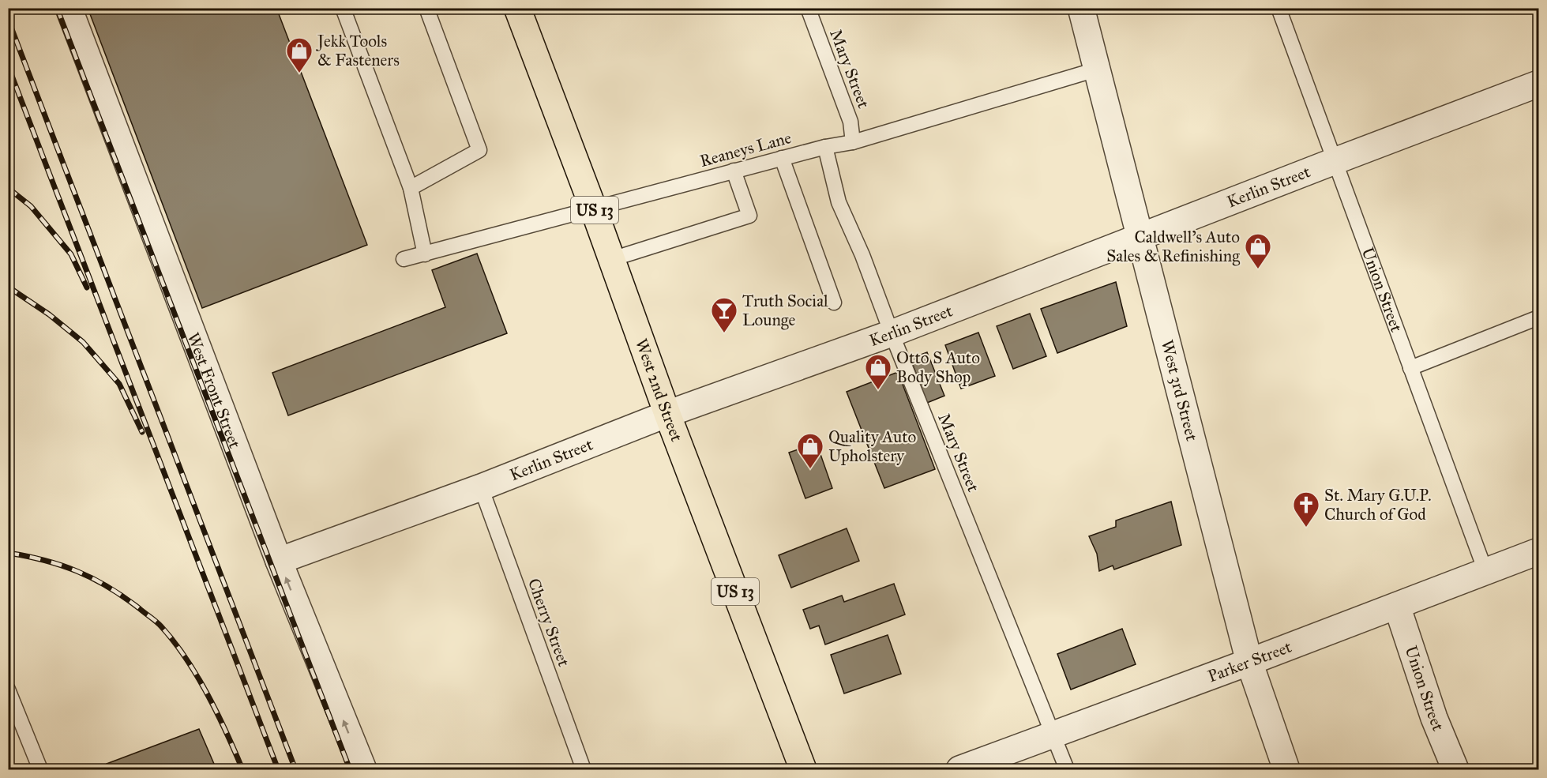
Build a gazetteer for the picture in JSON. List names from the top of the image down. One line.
{"streets":{"main road":["US 13","West 2nd Street"],"street":["Kerlin Street","Union Street","West Front Street","West 3rd Street","Parker Street"],"lane":["Mary Street","Reaneys Lane","Cherry Street"]},"crossings":[["Mary Street","Reaneys Lane"],["Mary Street","Kerlin Street"],["Mary Street","Parker Street"],["Reaneys Lane","West 2nd Street"],["Reaneys Lane","West 3rd Street"],["Kerlin Street","Union Street"],["Kerlin Street","West Front Street"],["Kerlin Street","West 2nd Street"],["Kerlin Street","West 3rd Street"],["Kerlin Street","Cherry Street"],["Union Street","Parker Street"],["West 3rd Street","Parker Street"]],"places":{"shop":["Jekk Tools & Fasteners","Caldwell's Auto Sales & Refinishing","Otto S Auto Body Shop","Quality Auto Upholstery"],"bar":["Truth Social Lounge"],"church":["St. Mary G.U.P. Church of God"]}}
